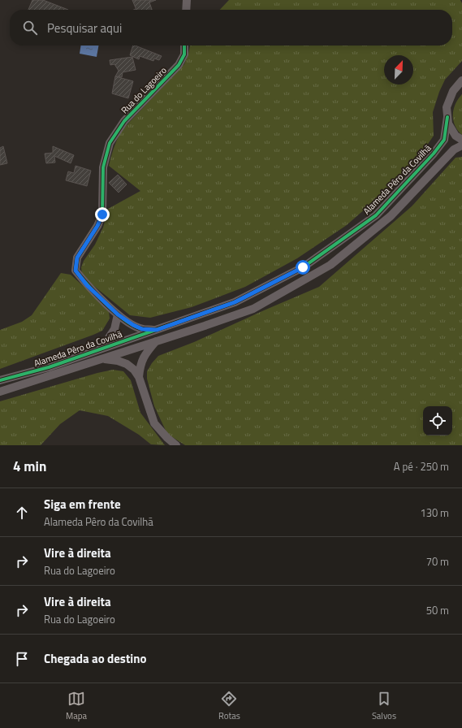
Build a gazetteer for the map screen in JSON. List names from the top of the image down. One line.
{"streets":{"street":["Rua do Lagoeiro","Alameda Pêro da Covilhã"]},"crossings":[["Rua do Lagoeiro","Alameda Pêro da Covilhã"]],"north":"top right","page":{"search":"Pesquisar aqui","heading":["4 min","A pé · 250 m"],"list":[["Siga em frente","Alameda Pêro da Covilhã","130 m"],["Vire à direita","Rua do Lagoeiro","70 m"],["Vire à direita","Rua do Lagoeiro","50 m"],"Chegada ao destino"],"nav":["Mapa","Rotas","Salvos"]}}
